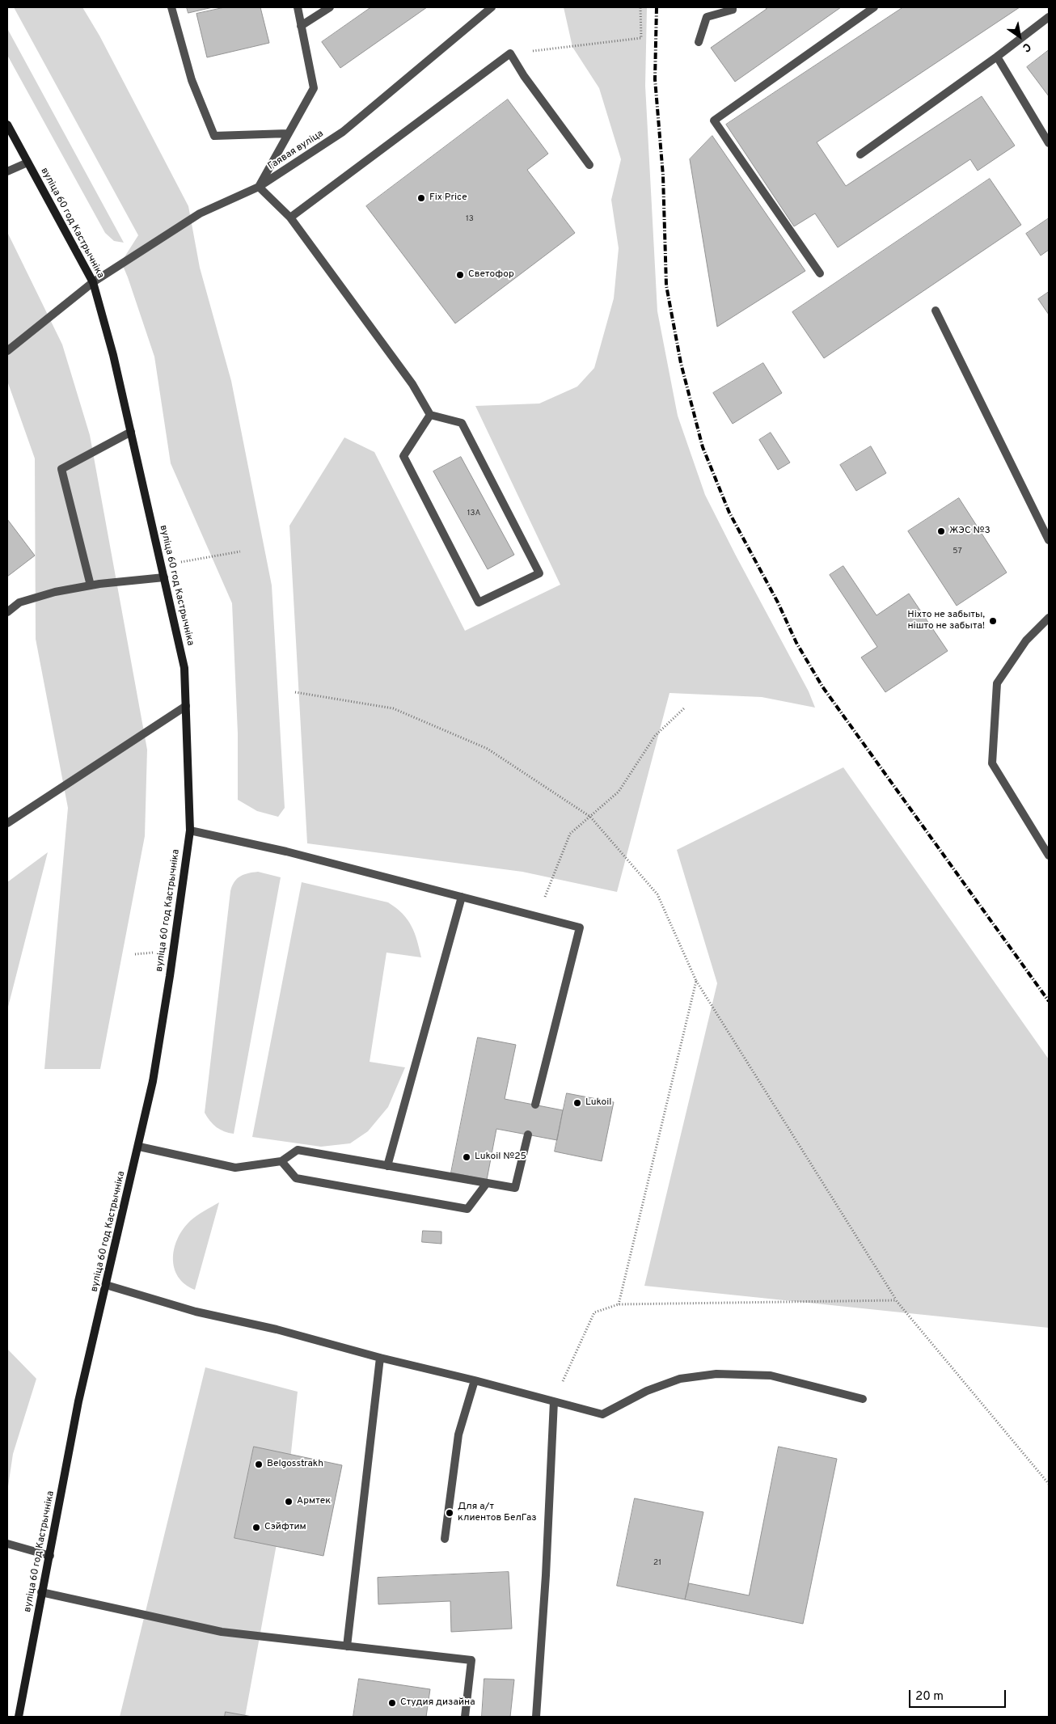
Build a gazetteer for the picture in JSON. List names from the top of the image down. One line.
{"streets":{"street":["вуліца 60 год Кастрычніка"],"lane":["Гаявая вуліца"]},"crossings":[["Гаявая вуліца","вуліца 60 год Кастрычніка"]],"places":["Fix Price","Светофор","ЖЭС №3","Ніхто не забыты, нішто не забыта!","Lukoil","Lukoil №25","Belgosstrakh","Армтек","Для а/т клиентов БелГаз","Сэйфтим","Студия дизайна"],"house_numbers":["13","13А","57","21"],"scale_bar":"20 m","north":"bottom right"}
